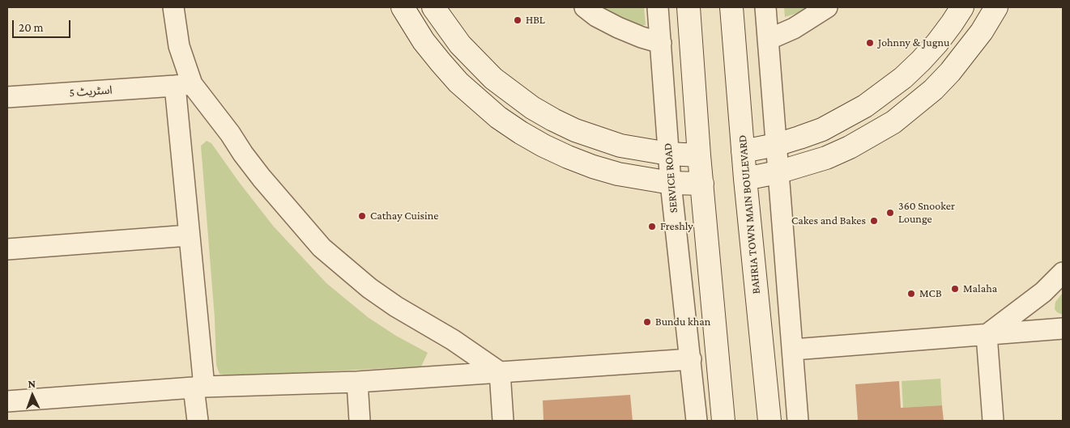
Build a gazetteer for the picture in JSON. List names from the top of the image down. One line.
{"streets":{"street":["اسٹریٹ 5","SERVICE ROAD","BAHRIA TOWN MAIN BOULEVARD"]},"places":["HBL","Johnny & Jugnu","360 Snooker Lounge","Cathay Cuisine","Cakes and Bakes","Freshly","Malaha","MCB","Bundu khan"],"scale_bar":"20 m","north":"top"}
